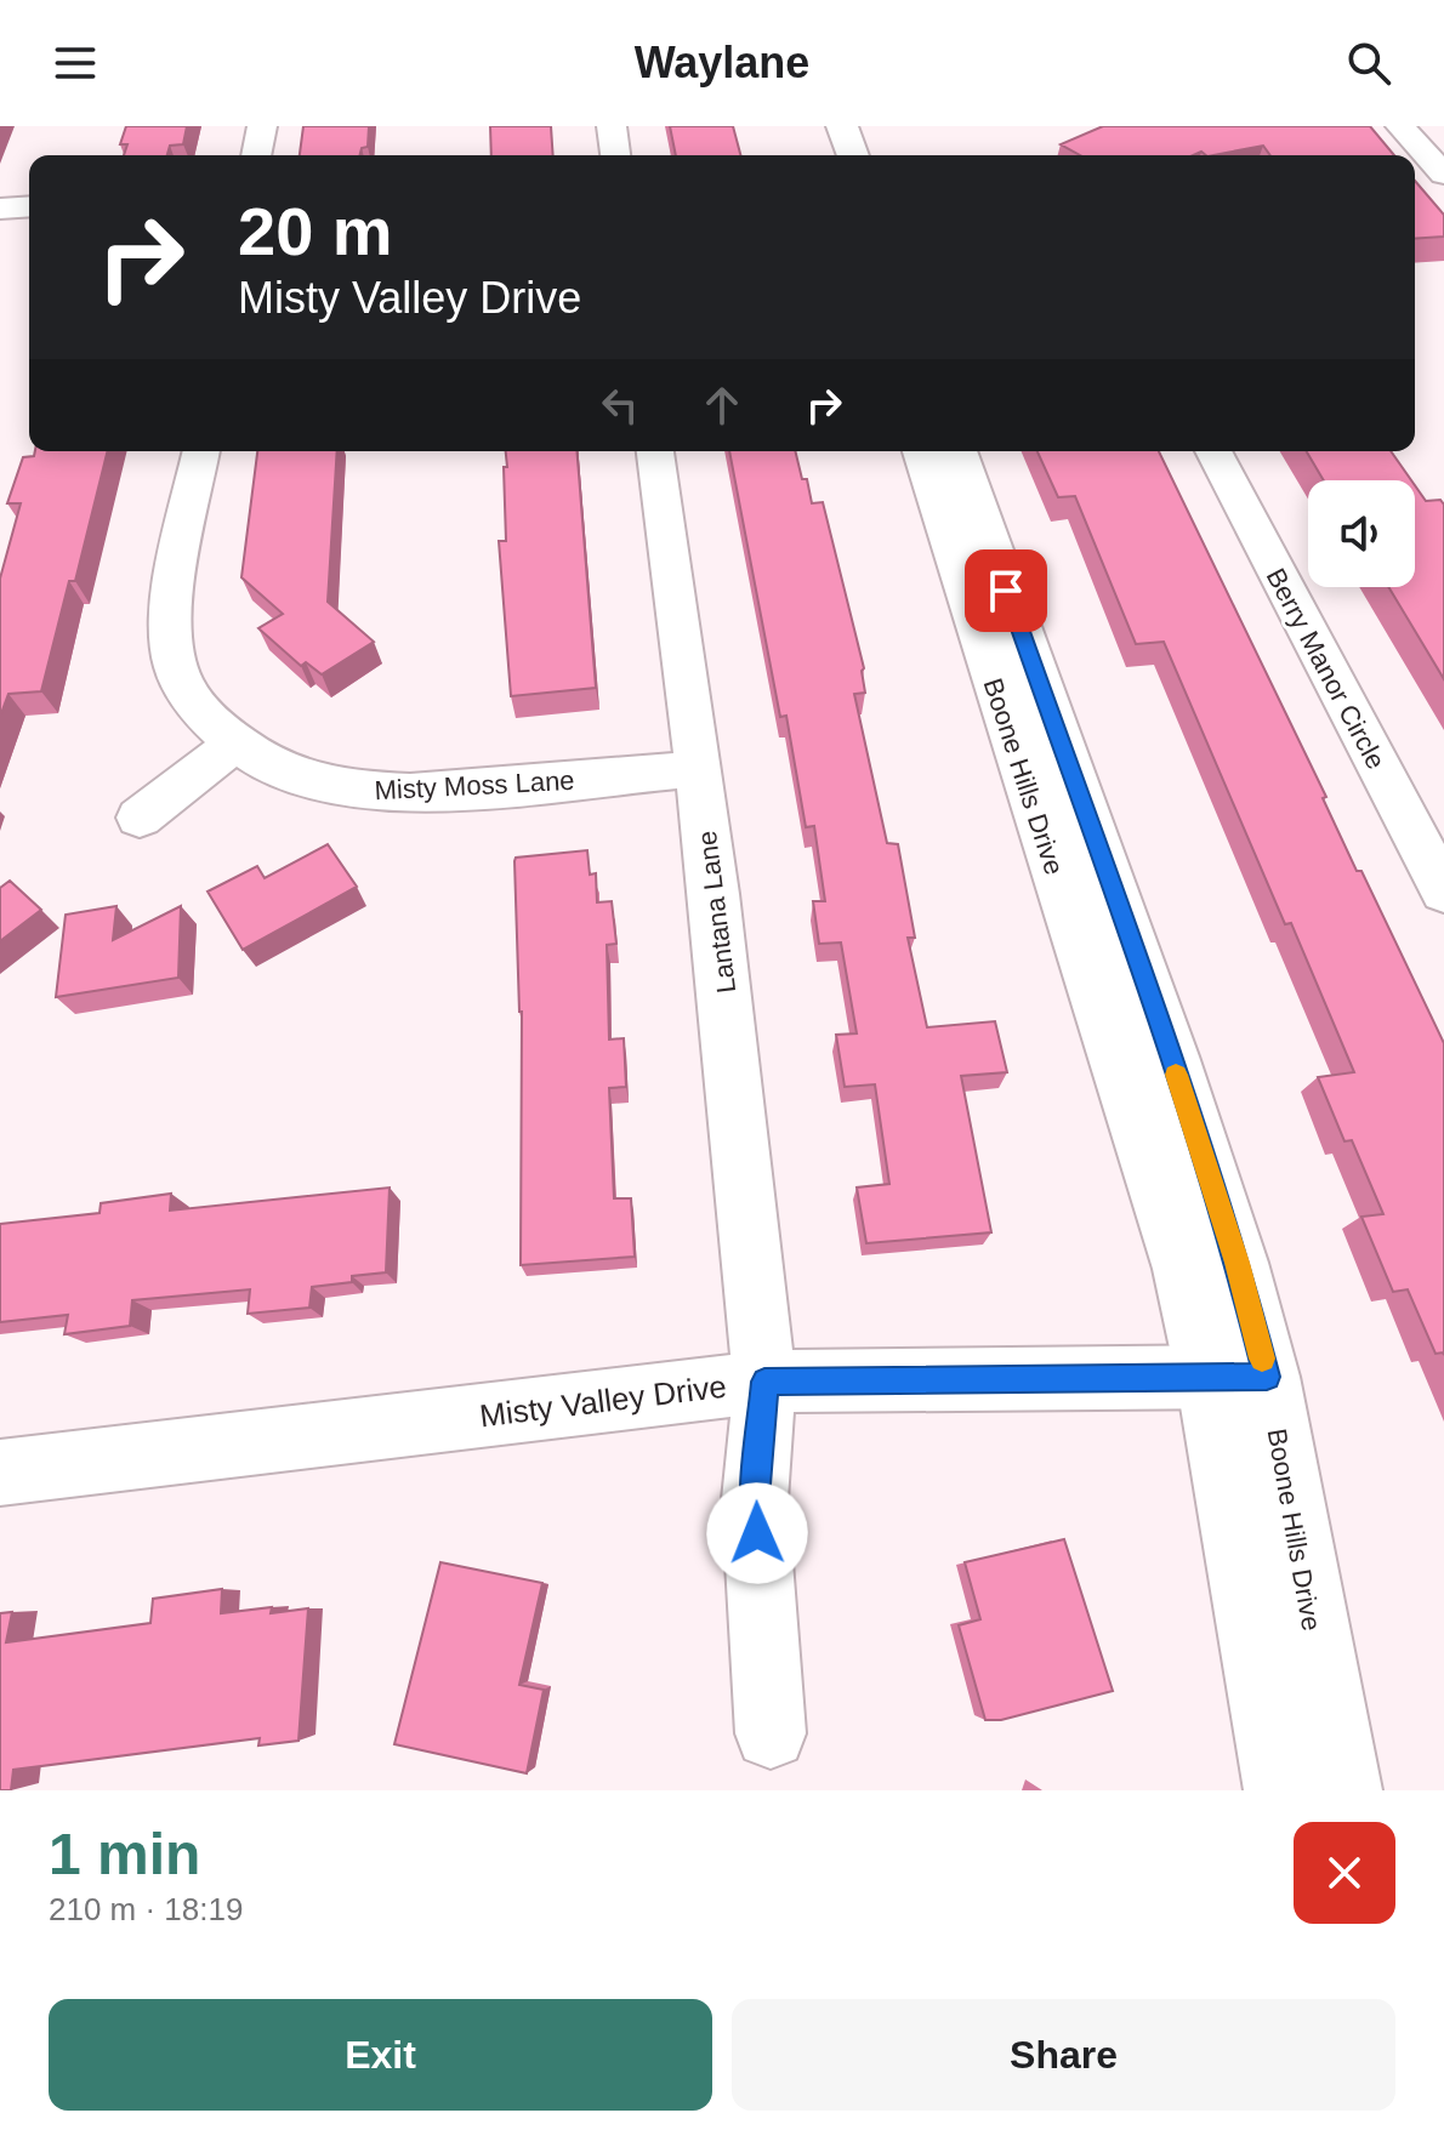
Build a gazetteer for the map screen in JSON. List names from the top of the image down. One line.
{"streets":{"street":["Berry Manor Circle","Boone Hills Drive","Misty Moss Lane","Lantana Lane","Misty Valley Drive"]},"crossings":[["Boone Hills Drive","Misty Valley Drive"],["Misty Moss Lane","Lantana Lane"],["Lantana Lane","Misty Valley Drive"]],"page":{"header":"Waylane","turn":["20 m","Misty Valley Drive"],"heading":["1 min","210 m · 18:19"],"buttons":["Exit","Share"]}}
